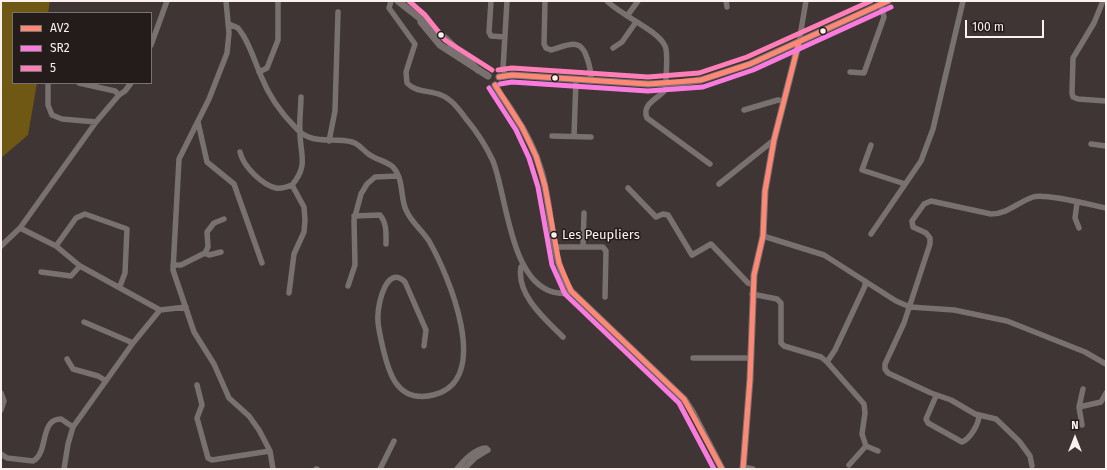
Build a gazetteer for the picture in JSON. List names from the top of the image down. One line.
{"places":["Les Peupliers"],"lines":["transit line AV2","transit line 5","transit line SR2"],"legend":["AV2","SR2","5"],"scale_bar":"100 m","north":"top"}
